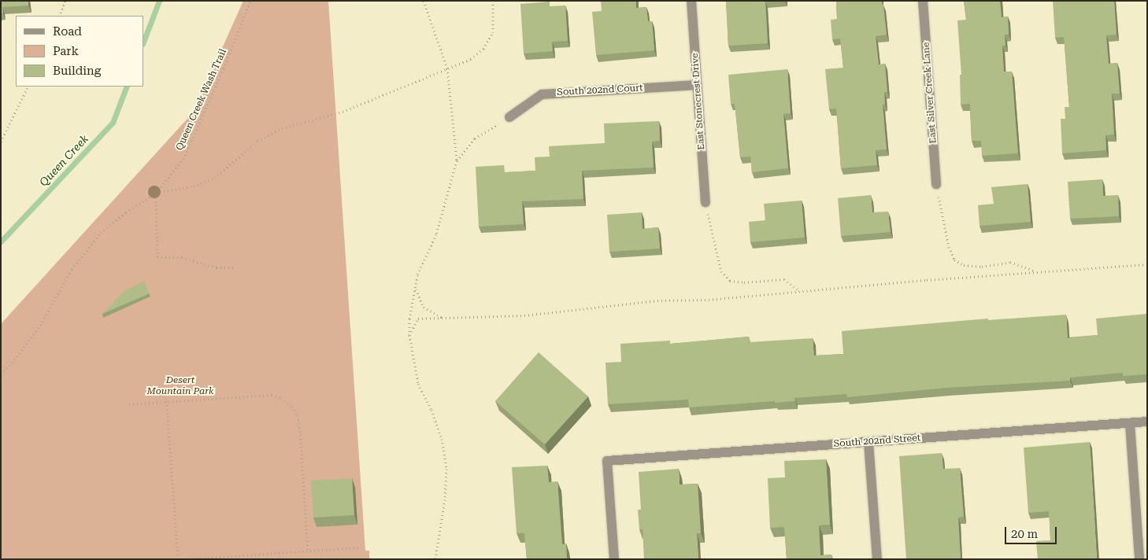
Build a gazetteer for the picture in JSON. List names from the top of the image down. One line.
{"streets":{"street":["South 202nd Court","East Silver Creek Lane","East Stonecrest Drive","South 202nd Street"],"path":["Queen Creek Wash Trail"]},"crossings":[["South 202nd Court","East Stonecrest Drive"]],"water":["Queen Creek"],"parks":["Desert Mountain Park"],"legend":["Road","Park","Building"],"scale_bar":"20 m"}
